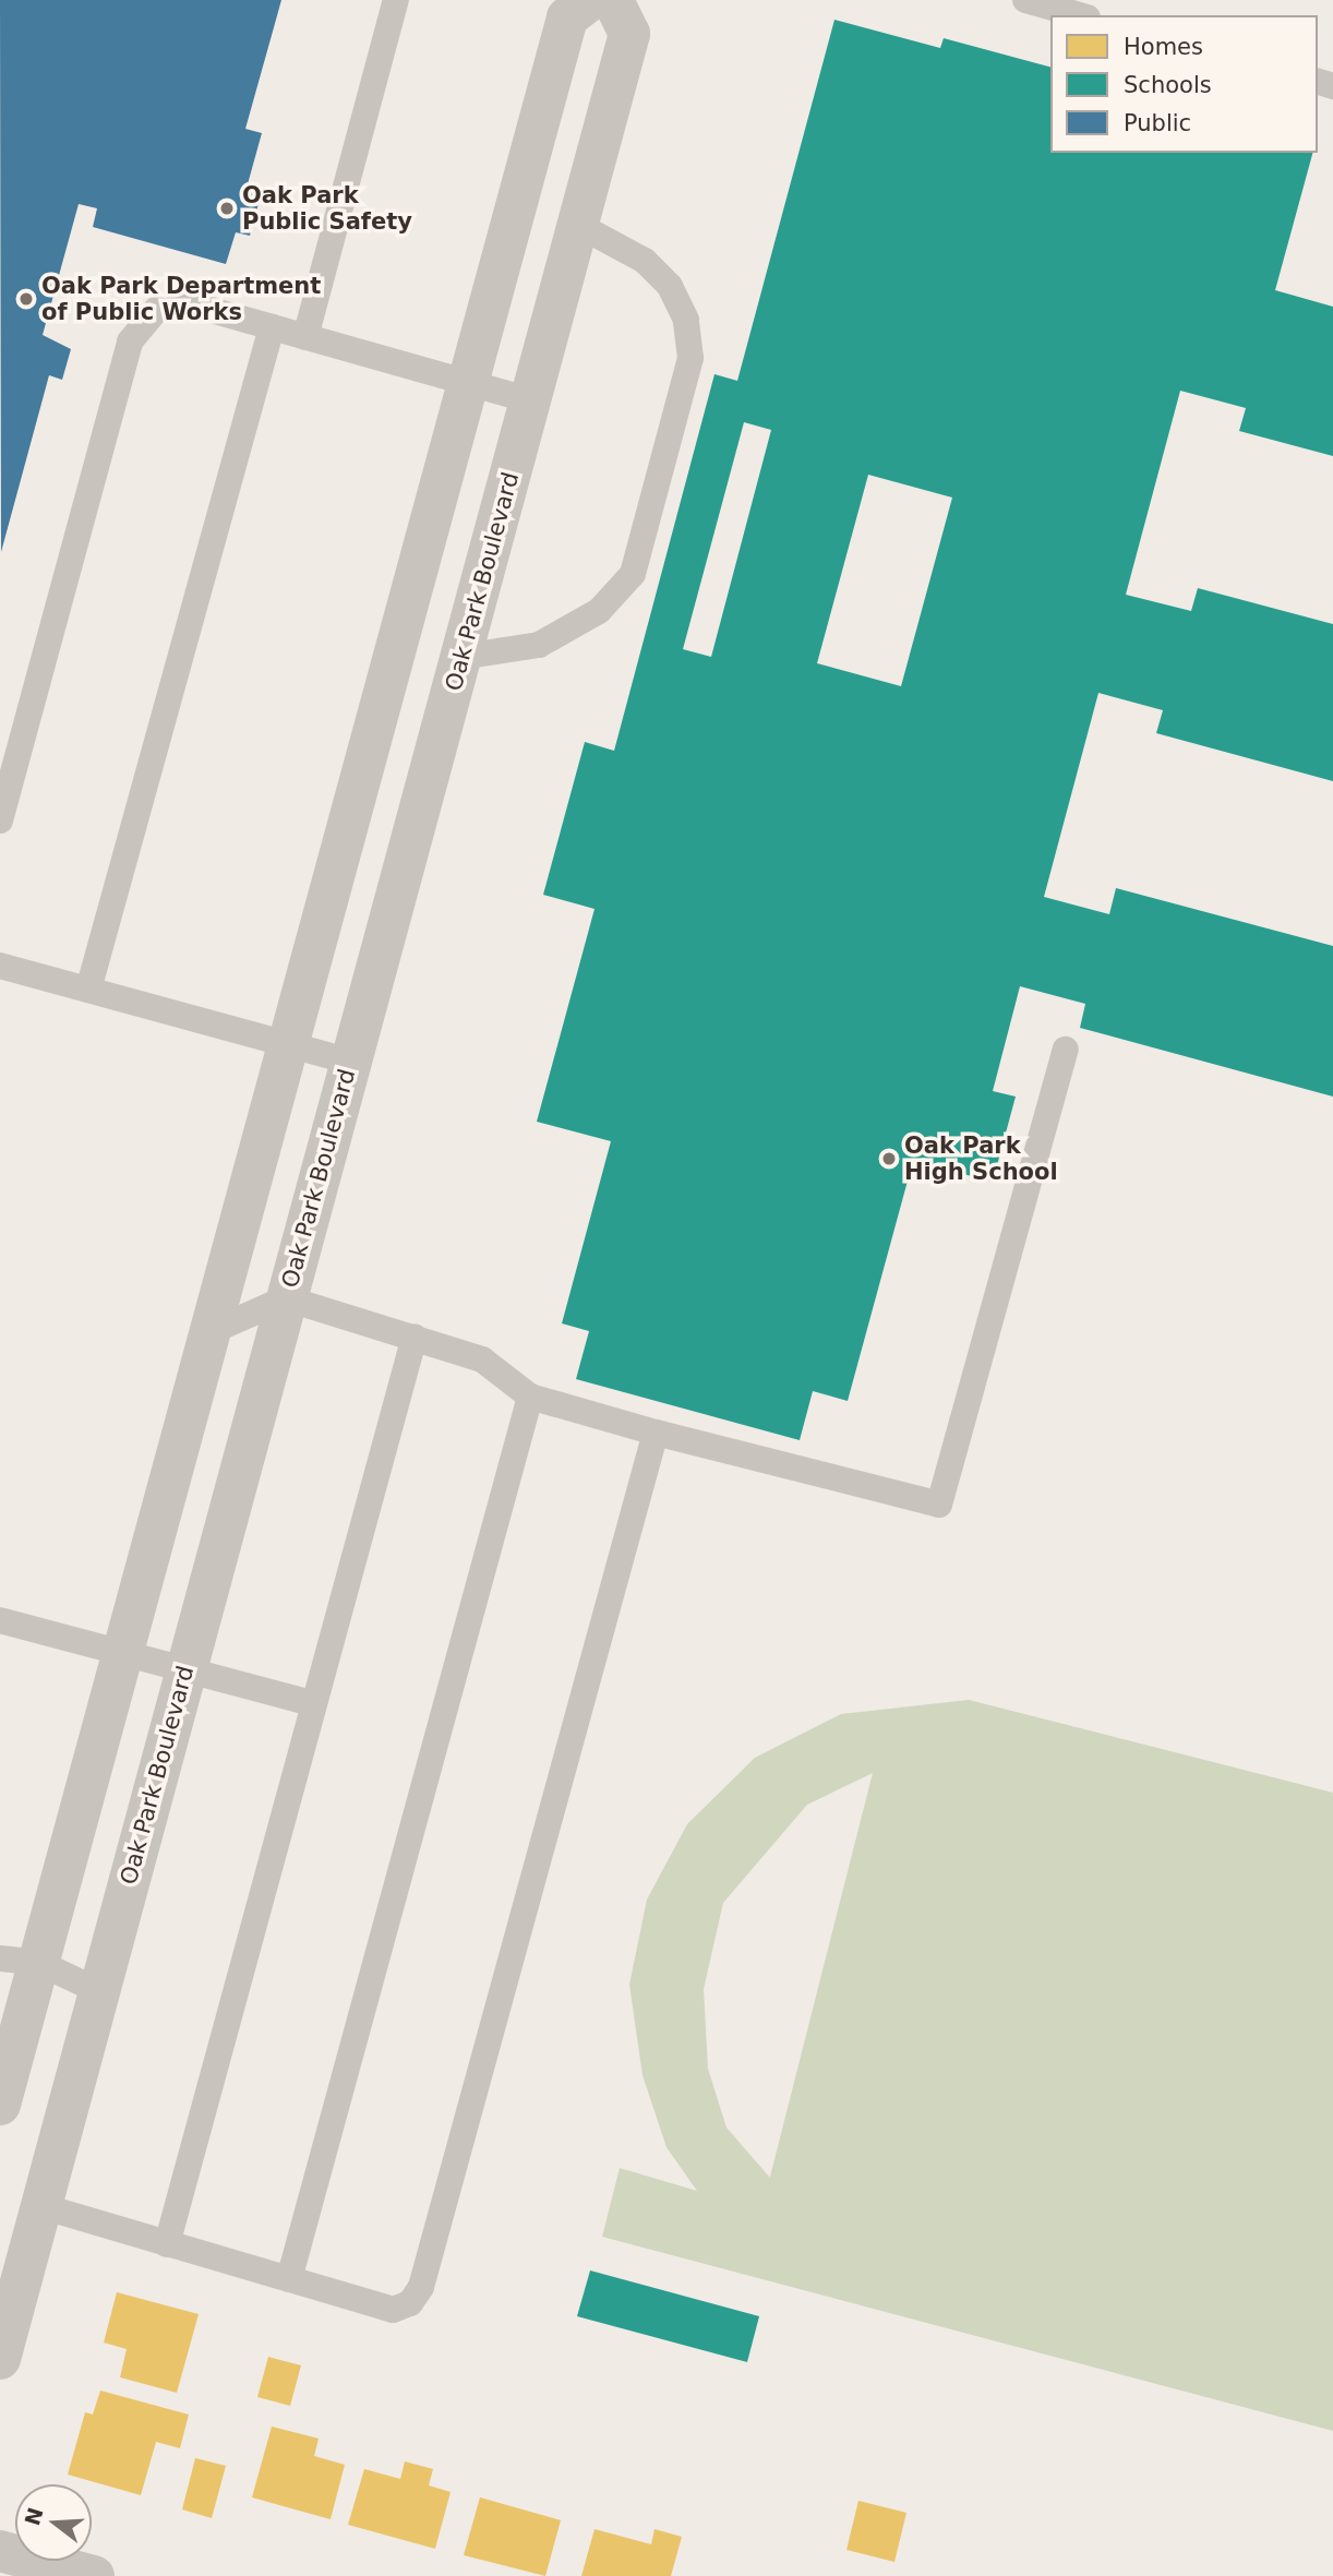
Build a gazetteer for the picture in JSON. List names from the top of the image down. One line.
{"streets":{"street":["Oak Park Boulevard"]},"places":["Oak Park Public Safety","Oak Park Department of Public Works","Oak Park High School"],"legend":["Homes","Schools","Public"],"north":"left"}
